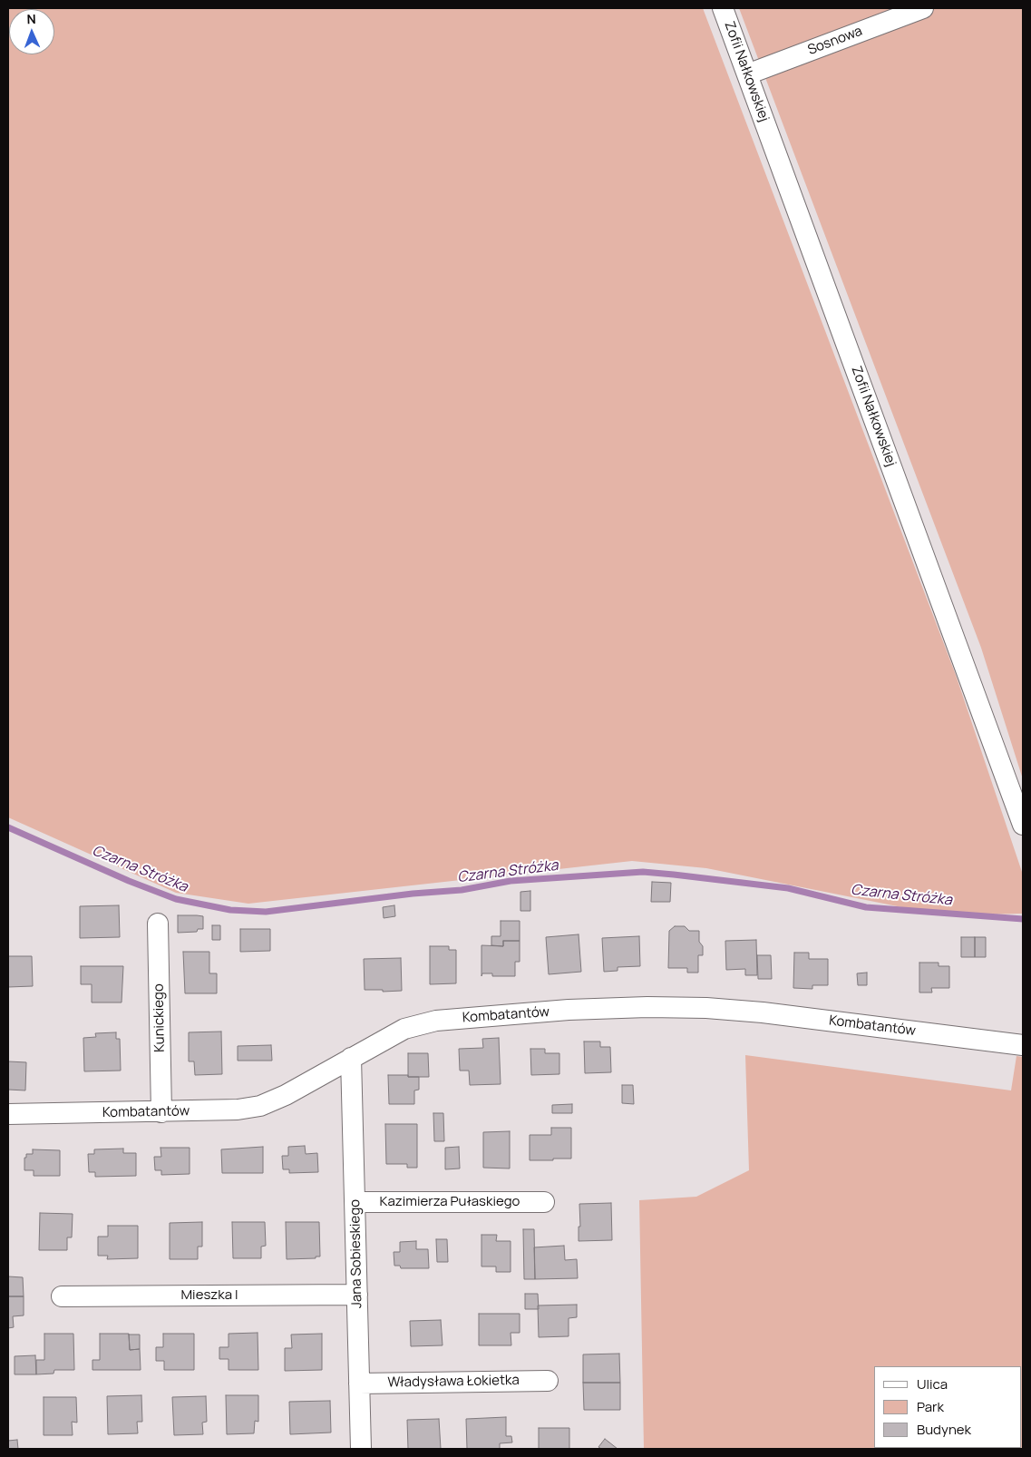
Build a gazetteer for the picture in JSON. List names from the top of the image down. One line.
{"streets":{"street":["Sosnowa","Zofii Nałkowskiej","Kombatantów","Kunickiego","Kazimierza Pułaskiego","Jana Sobieskiego","Mieszka I","Władysława Łokietka"]},"crossings":[["Sosnowa","Zofii Nałkowskiej"],["Kombatantów","Kunickiego"],["Kombatantów","Jana Sobieskiego"],["Kazimierza Pułaskiego","Jana Sobieskiego"],["Jana Sobieskiego","Mieszka I"],["Jana Sobieskiego","Władysława Łokietka"]],"water":["Czarna Stróżka"],"legend":["Ulica","Park","Budynek"],"north":"top"}
